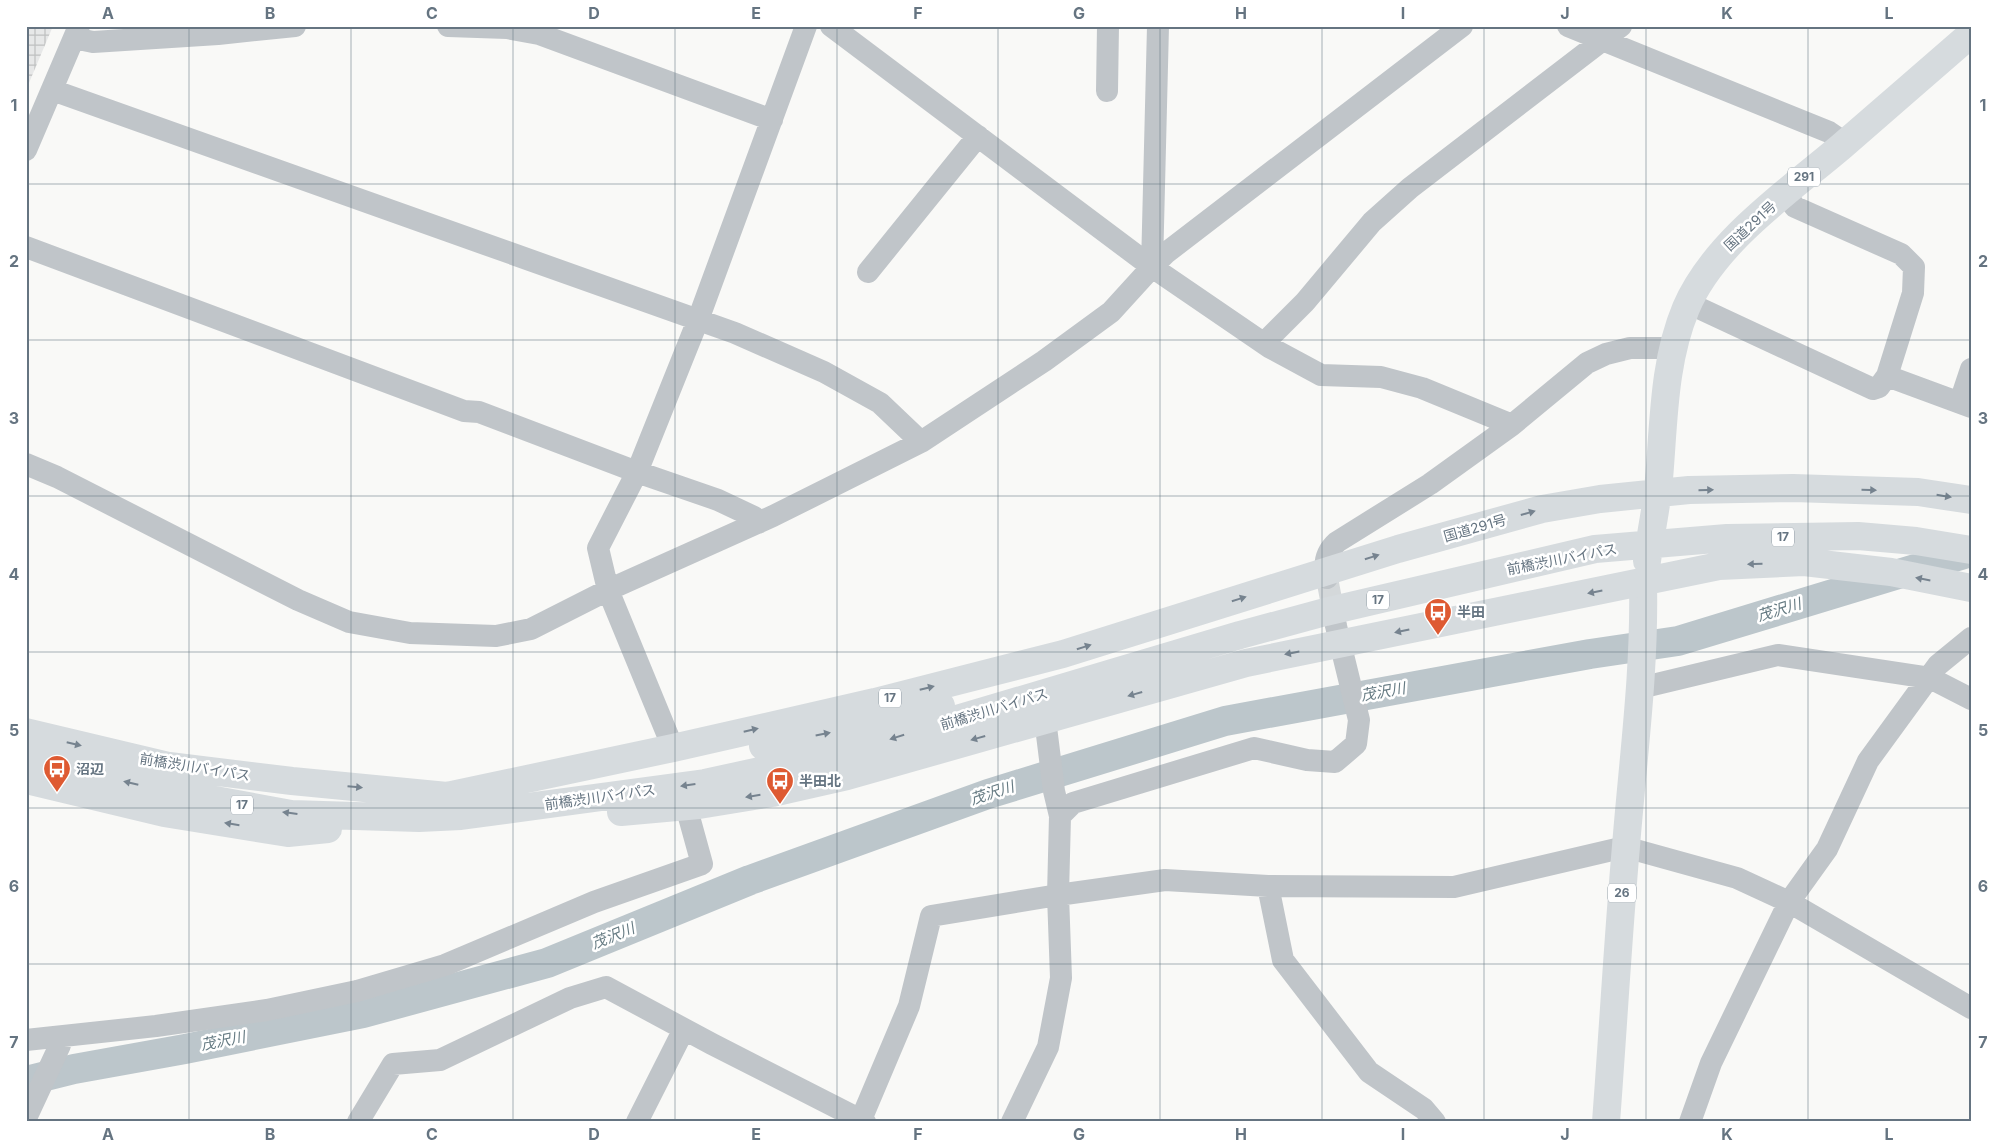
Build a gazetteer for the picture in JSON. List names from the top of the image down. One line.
{"streets":{"main road":["291","国道291号","17","前橋渋川バイパス","26"]},"crossings":[["国道291号","17"],["国道291号","26"],["17","前橋渋川バイパス"],["17","26"]],"water":["茂沢川"],"places":{"bus stop":["半田","沼辺","半田北"]},"grid":{"columns":["A","B","C","D","E","F","G","H","I","J","K","L"],"rows":["1","2","3","4","5","6","7"]}}
